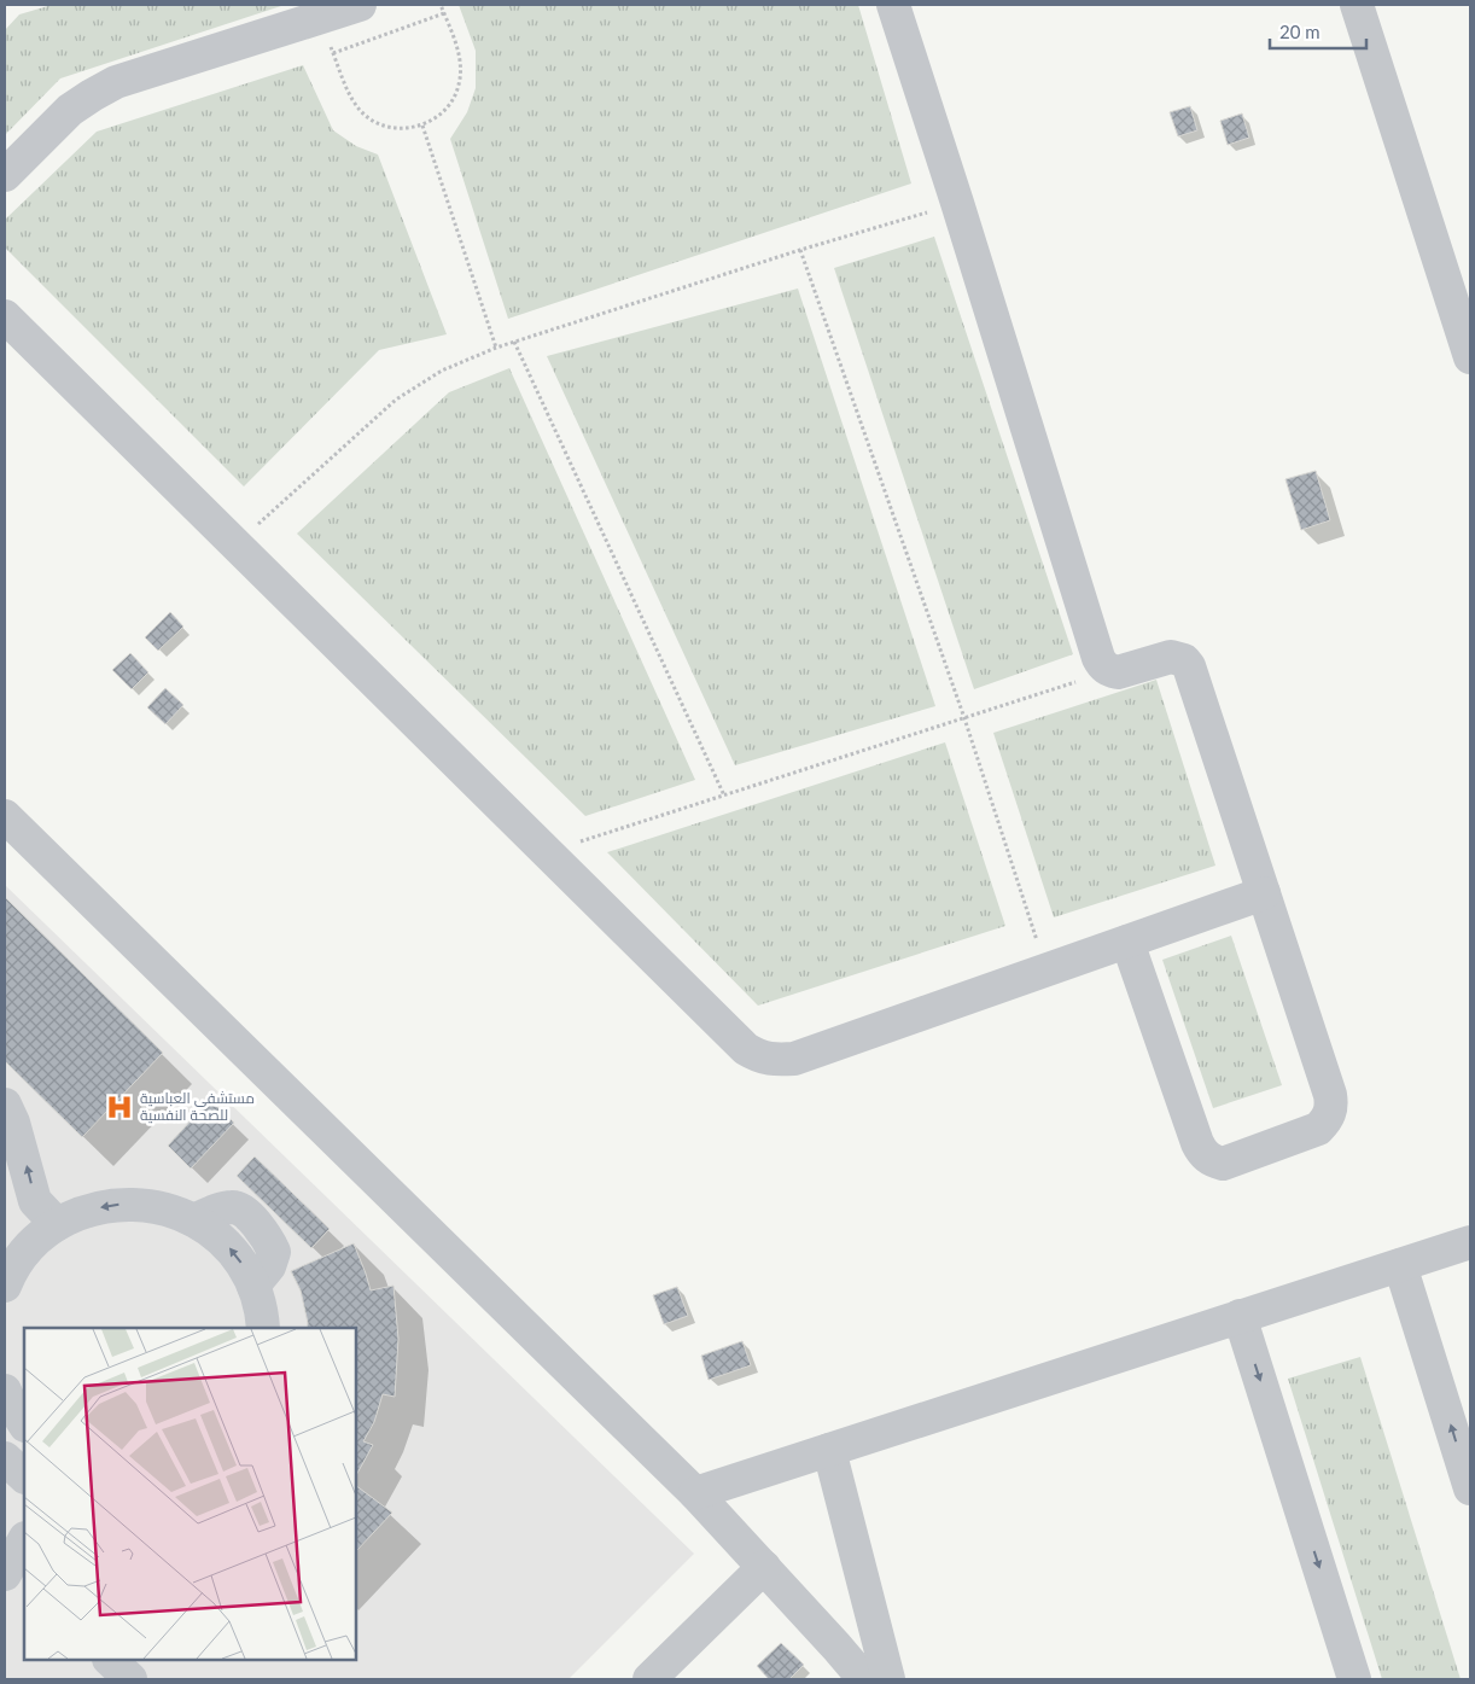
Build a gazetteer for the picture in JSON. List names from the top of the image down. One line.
{"places":{"hospital":["مستشفى العباسية للصحة النفسية"]},"scale_bar":"20 m"}
